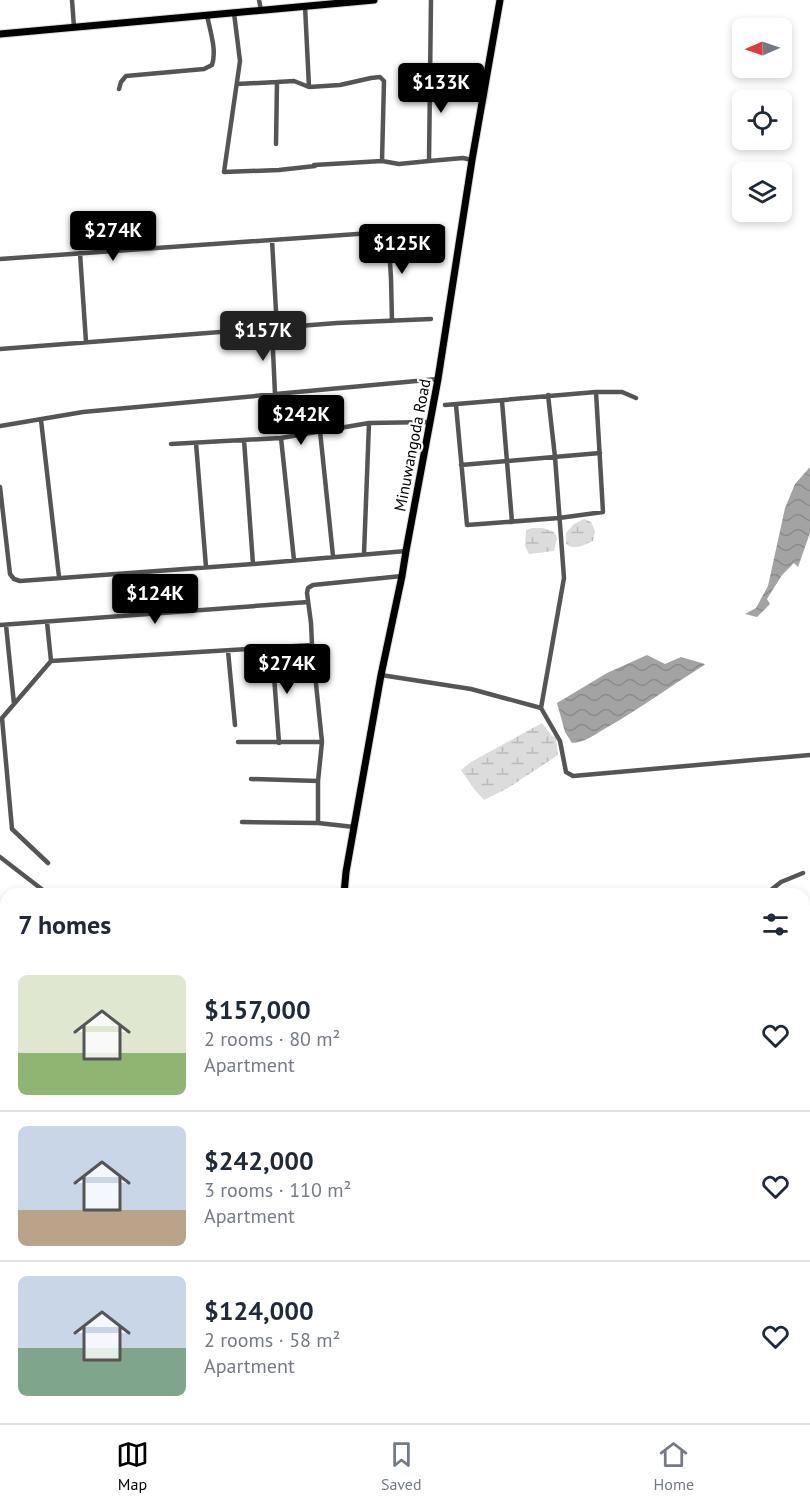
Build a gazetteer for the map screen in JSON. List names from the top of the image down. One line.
{"streets":{"main road":["Minuwangoda Road"]},"north":"left","page":{"price":["$133K","$274K","$125K","$157K","$242K","$124K","$274K"],"heading":"7 homes","list":[{"name":"$157,000","note":"2 rooms · 80 m² · Apartment"},{"name":"$242,000","note":"3 rooms · 110 m² · Apartment"},{"name":"$124,000","note":"2 rooms · 58 m² · Apartment"}],"tabs":["Map","Saved","Home"]}}
